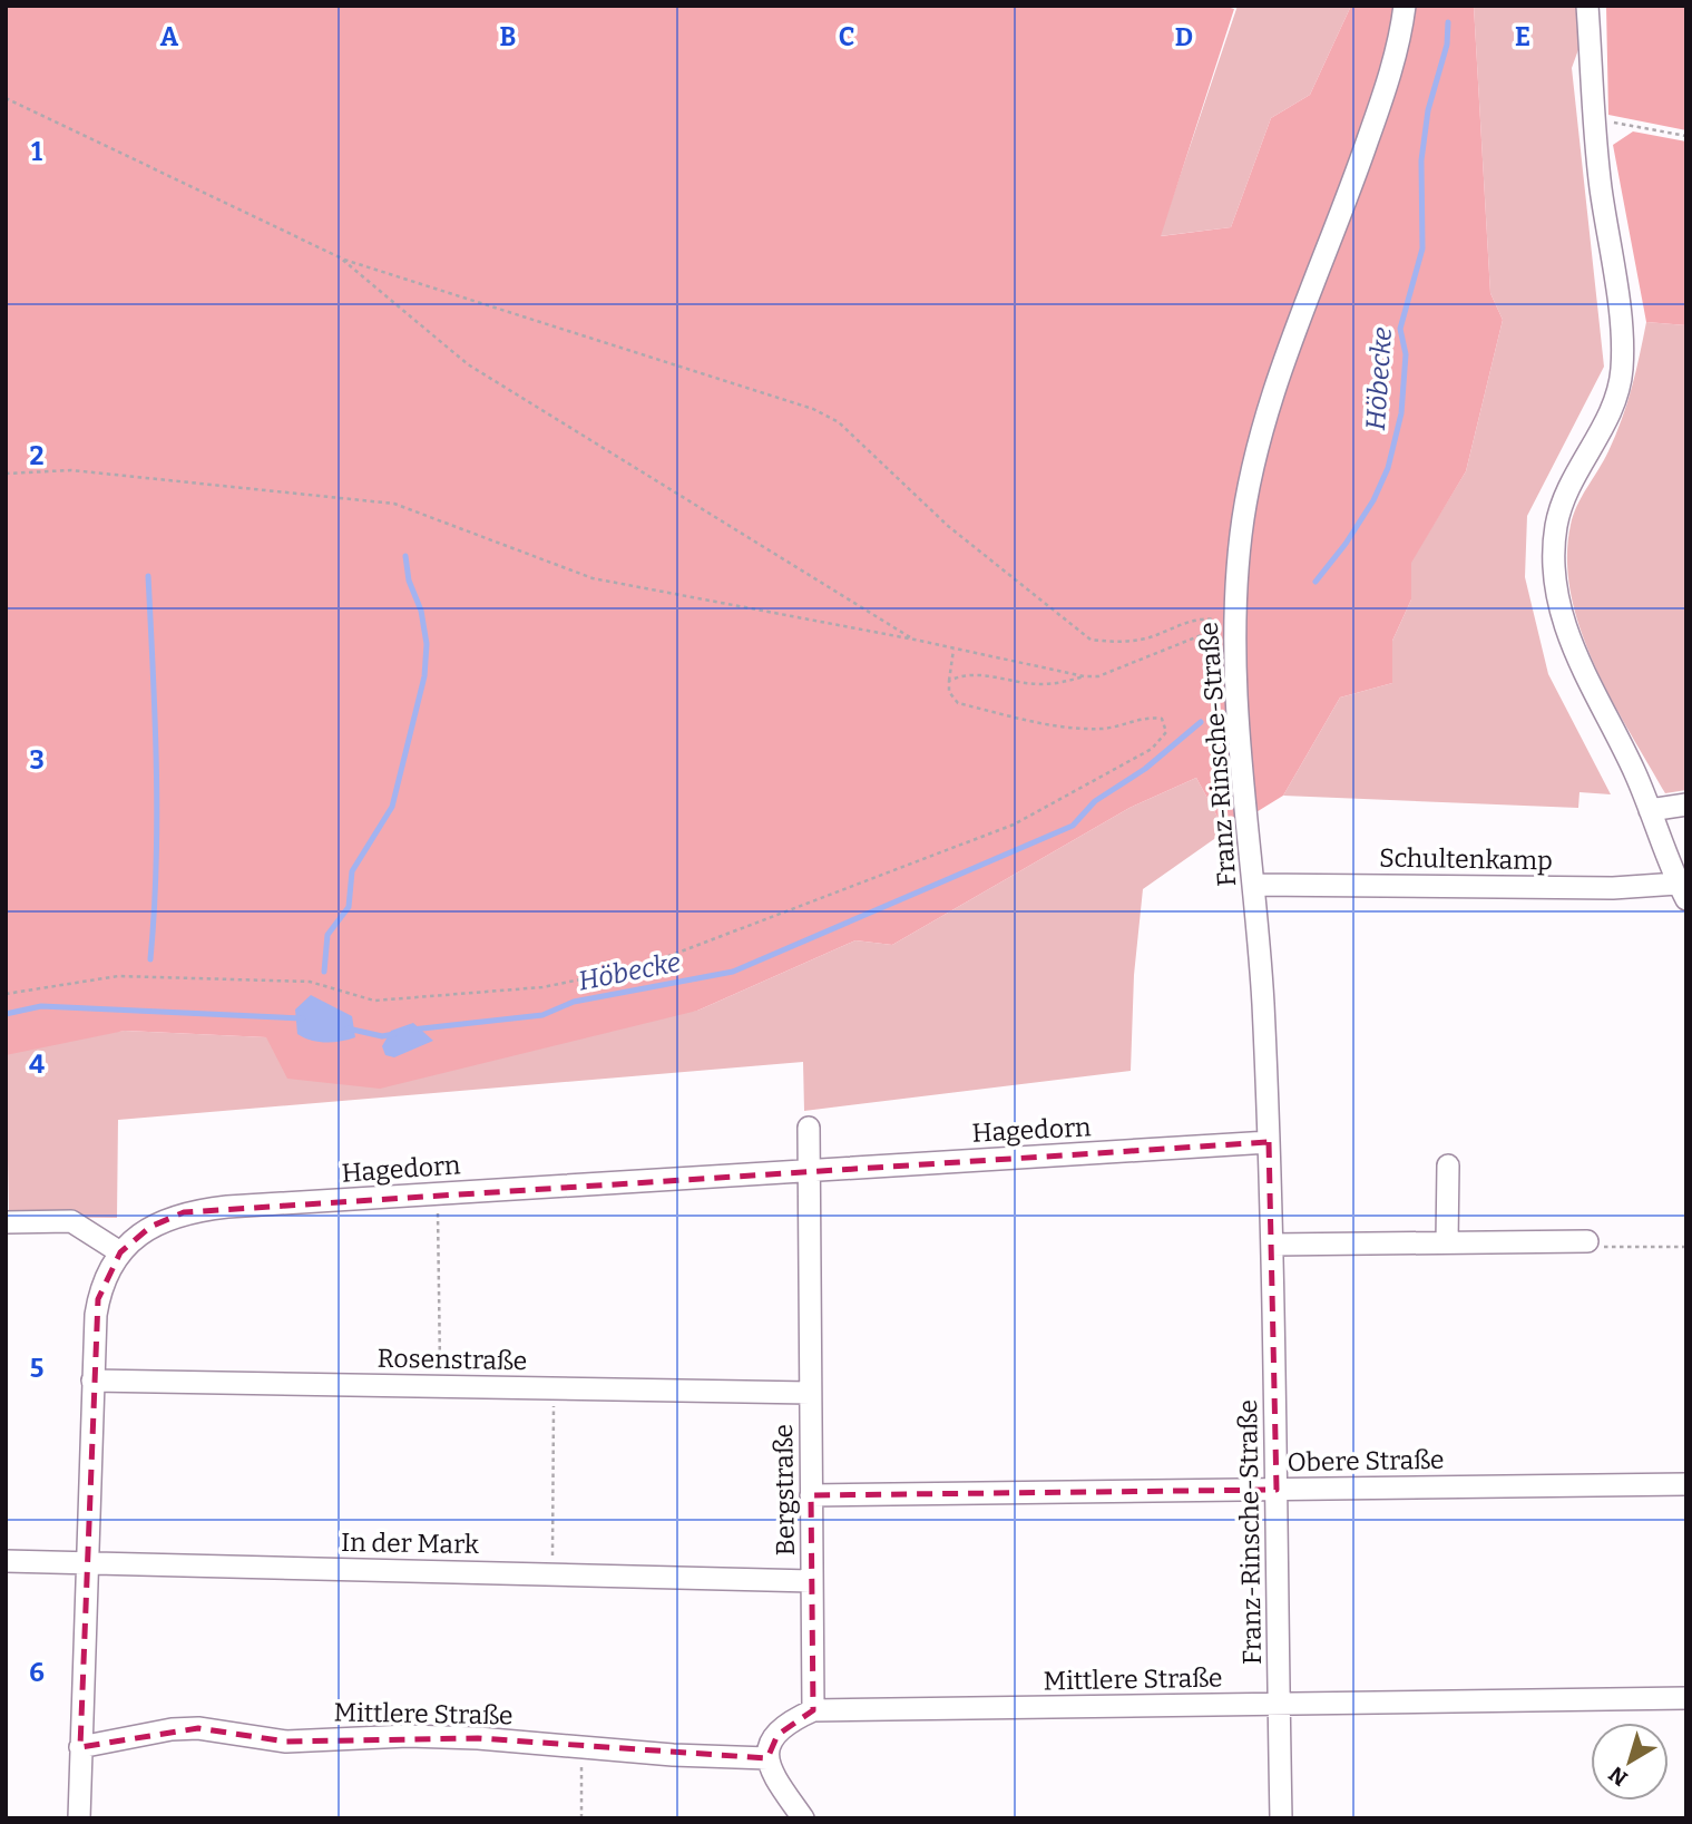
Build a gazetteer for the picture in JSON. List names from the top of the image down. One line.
{"streets":{"street":["Franz-Rinsche-Straße","Schultenkamp","Hagedorn","Rosenstraße","Obere Straße","Bergstraße","In der Mark","Mittlere Straße"]},"crossings":[["Franz-Rinsche-Straße","Schultenkamp"],["Franz-Rinsche-Straße","Hagedorn"],["Franz-Rinsche-Straße","Obere Straße"],["Franz-Rinsche-Straße","Mittlere Straße"],["Hagedorn","Rosenstraße"],["Hagedorn","Bergstraße"],["Hagedorn","In der Mark"],["Hagedorn","Mittlere Straße"],["Rosenstraße","Bergstraße"],["Obere Straße","Bergstraße"],["Bergstraße","In der Mark"],["Bergstraße","Mittlere Straße"]],"water":["Höbecke"],"north":"bottom left","grid":{"columns":["A","B","C","D","E"],"rows":["1","2","3","4","5","6"]}}
